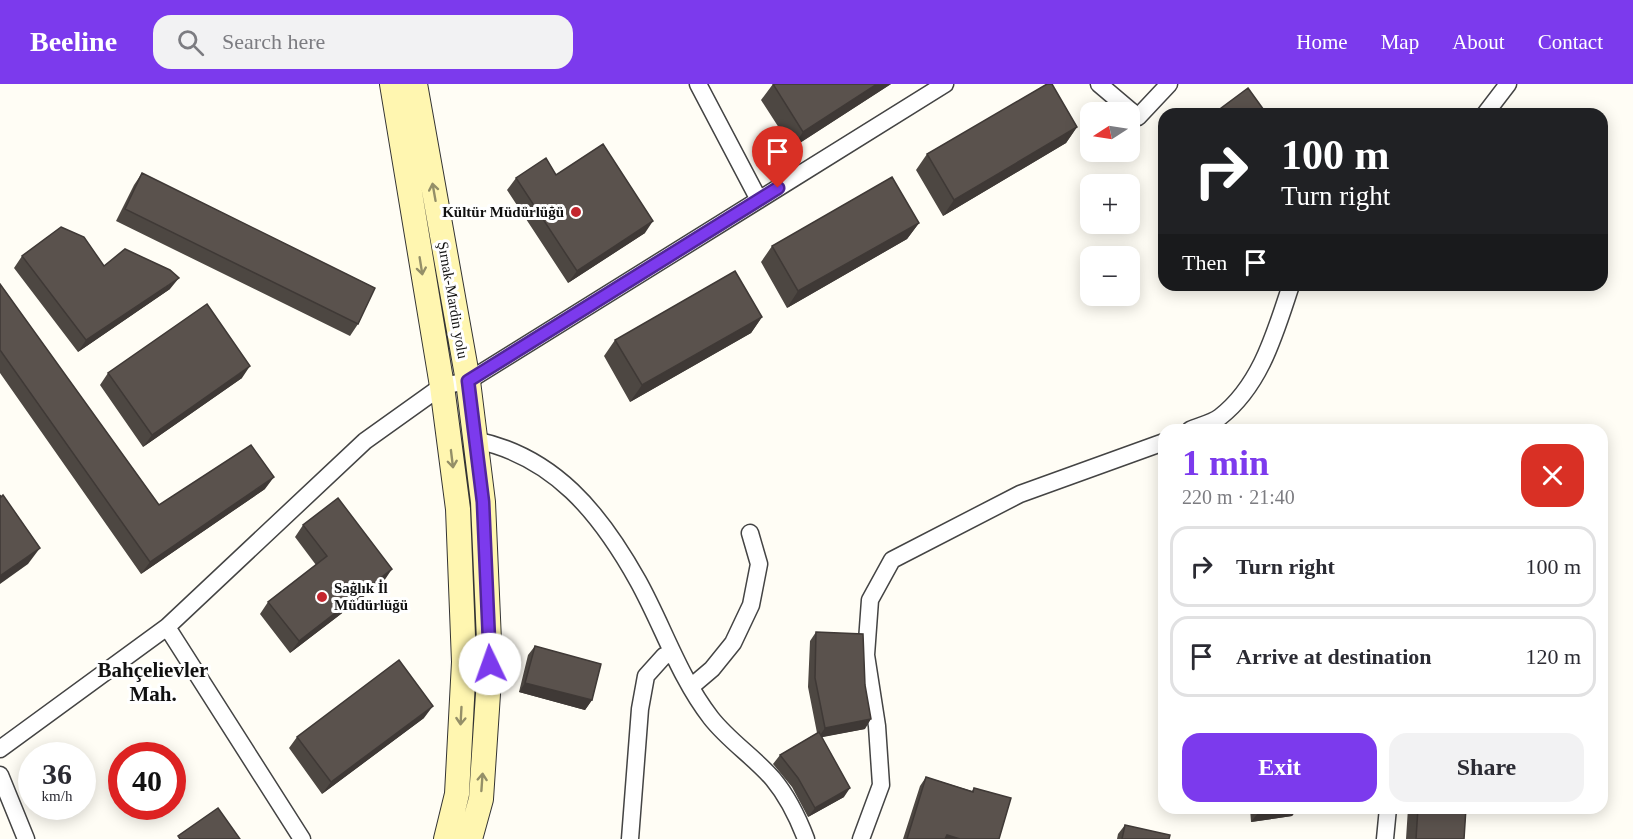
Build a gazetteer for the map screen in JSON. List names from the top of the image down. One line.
{"streets":{"street":["Şırnak-Mardin yolu"]},"districts":["Bahçelievler Mah."],"places":["Kültür Müdürlüğü","Sağlık İl Müdürlüğü"],"north":"left","page":{"header":"Beeline","search":"Search here","nav":["Home","Map","About","Contact"],"map_buttons":["+","−"],"turn":["100 m","Turn right"],"then":"Then","heading":["1 min","220 m · 21:40"],"list":[{"name":"Turn right","value":"100 m"},{"name":"Arrive at destination","value":"120 m"}],"buttons":["Exit","Share"],"speed":"36 km/h","limit":"40"}}
